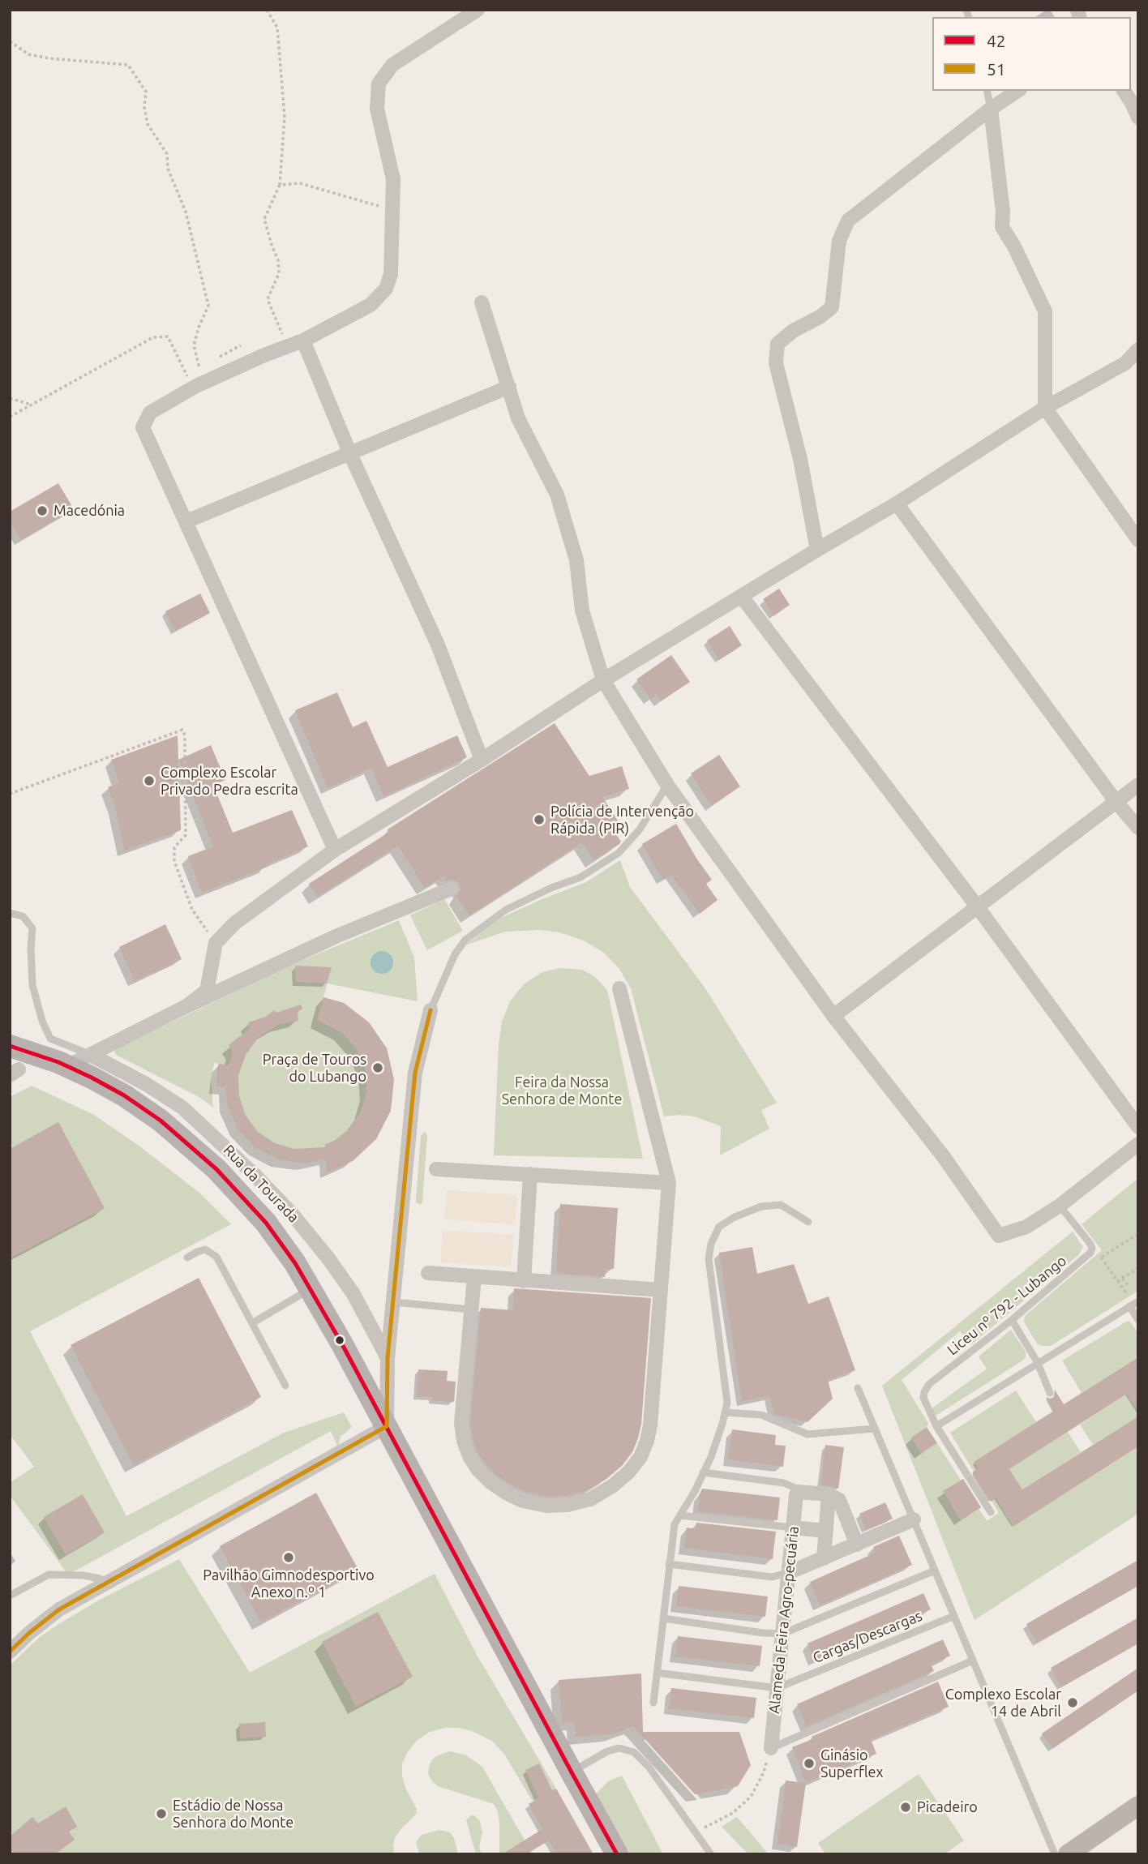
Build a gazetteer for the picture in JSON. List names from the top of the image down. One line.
{"streets":{"street":["Rua da Tourada","Alameda Feira Agro-pecuária"],"lane":["Liceu nº 792 - Lubango","Cargas/Descargas"]},"crossings":[["Alameda Feira Agro-pecuária","Cargas/Descargas"]],"parks":["Feira da Nossa Senhora de Monte"],"places":["Macedónia","Complexo Escolar Privado Pedra escrita","Polícia de Intervenção Rápida (PIR)","Praça de Touros do Lubango","Pavilhão Gimnodesportivo Anexo n.º 1","Complexo Escolar 14 de Abril","Ginásio Superflex","Picadeiro","Estádio de Nossa Senhora do Monte"],"lines":["transit line 51","transit line 42"],"legend":["42","51"]}
